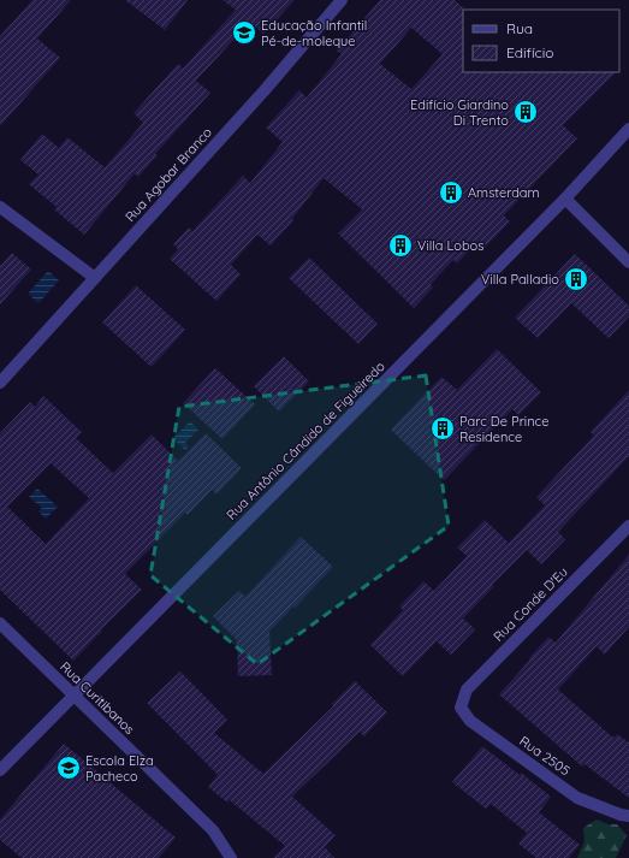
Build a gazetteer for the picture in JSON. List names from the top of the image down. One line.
{"streets":{"street":["Rua Agobar Branco","Rua Antônio Cândido de Figueiredo","Rua Conde D'Eu","Rua Curitibanos","Rua 2505"]},"crossings":[["Rua Antônio Cândido de Figueiredo","Rua Curitibanos"],["Rua Conde D'Eu","Rua 2505"]],"places":{"school or university":["Educação Infantil Pé-de-moleque","Escola Elza Pacheco"],"building":["Edifício Giardino Di Trento","Amsterdam","Villa Lobos","Villa Palladio","Parc De Prince Residence"]},"legend":["Rua","Edifício"]}
